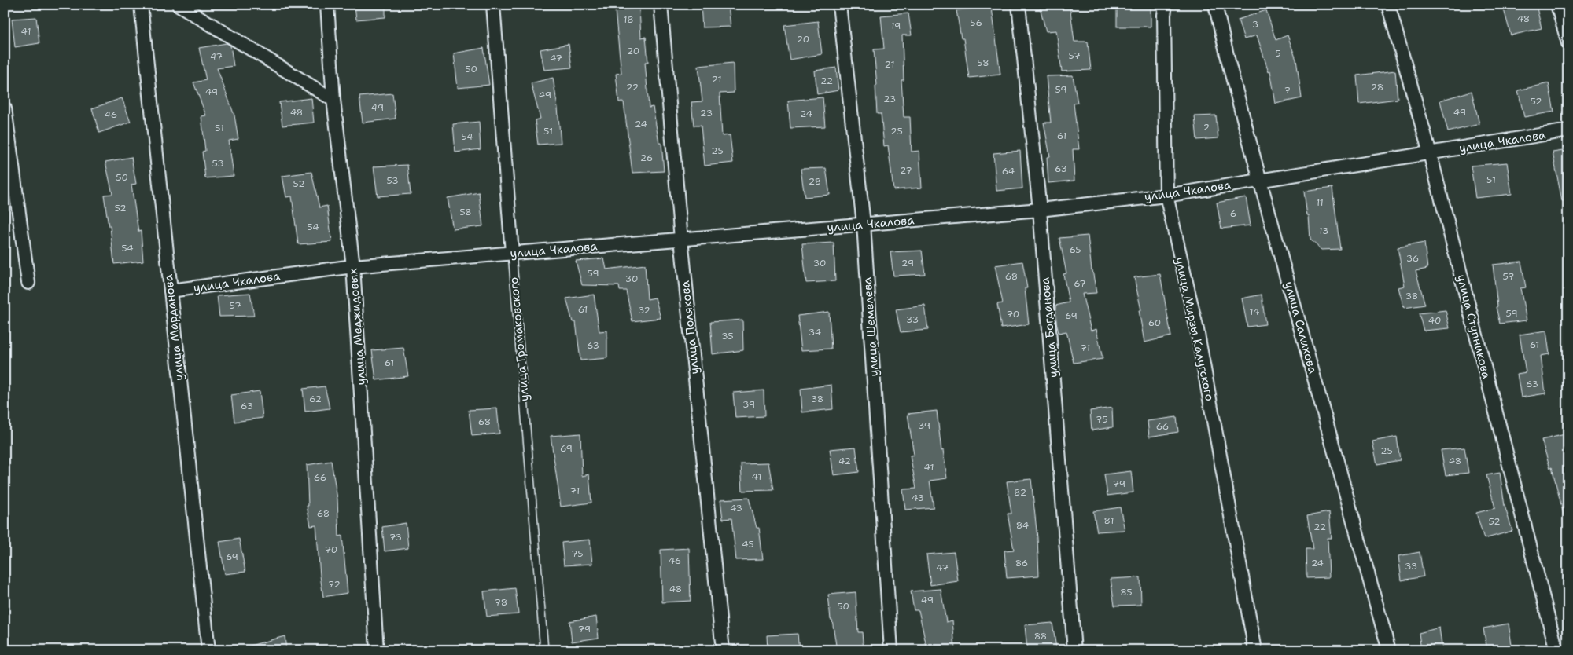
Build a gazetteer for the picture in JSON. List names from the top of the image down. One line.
{"streets":{"street":["улица Чкалова","улица Меджидовых","улица Шемелева","улица Ступникова","улица Марданова","улица Полякова","улица Богданова","улица Салихова","улица Мирзы Калугского","улица Громаковского"]},"crossings":[["улица Чкалова","улица Меджидовых"],["улица Чкалова","улица Шемелева"],["улица Чкалова","улица Ступникова"],["улица Чкалова","улица Марданова"],["улица Чкалова","улица Полякова"],["улица Чкалова","улица Богданова"],["улица Чкалова","улица Салихова"],["улица Чкалова","улица Мирзы Калугского"],["улица Чкалова","улица Громаковского"]],"house_numbers":["48","18","56","3","19","41","20","20","5","57","47","47","58","21","50","21","22","22","28","59","7","49","49","23","52","49","48","49","23","24","46","24","2","51","51","25","61","54","25","26","53","63","27","64","50","51","53","28","52","11","52","58","6","54","13","54","65","36","30","29","59","68","57","30","67","38","57","61","32","14","59","70","69","33","40","60","34","35","61","63","71","61","63","62","38","39","63","75","68","39","66","69","25","42","48","41","41","66","79","71","82","43","43","68","81","52","84","22","73","45","70","75","69","46","86","24","33","47","72","48","85","49","78","50","79","88"]}
